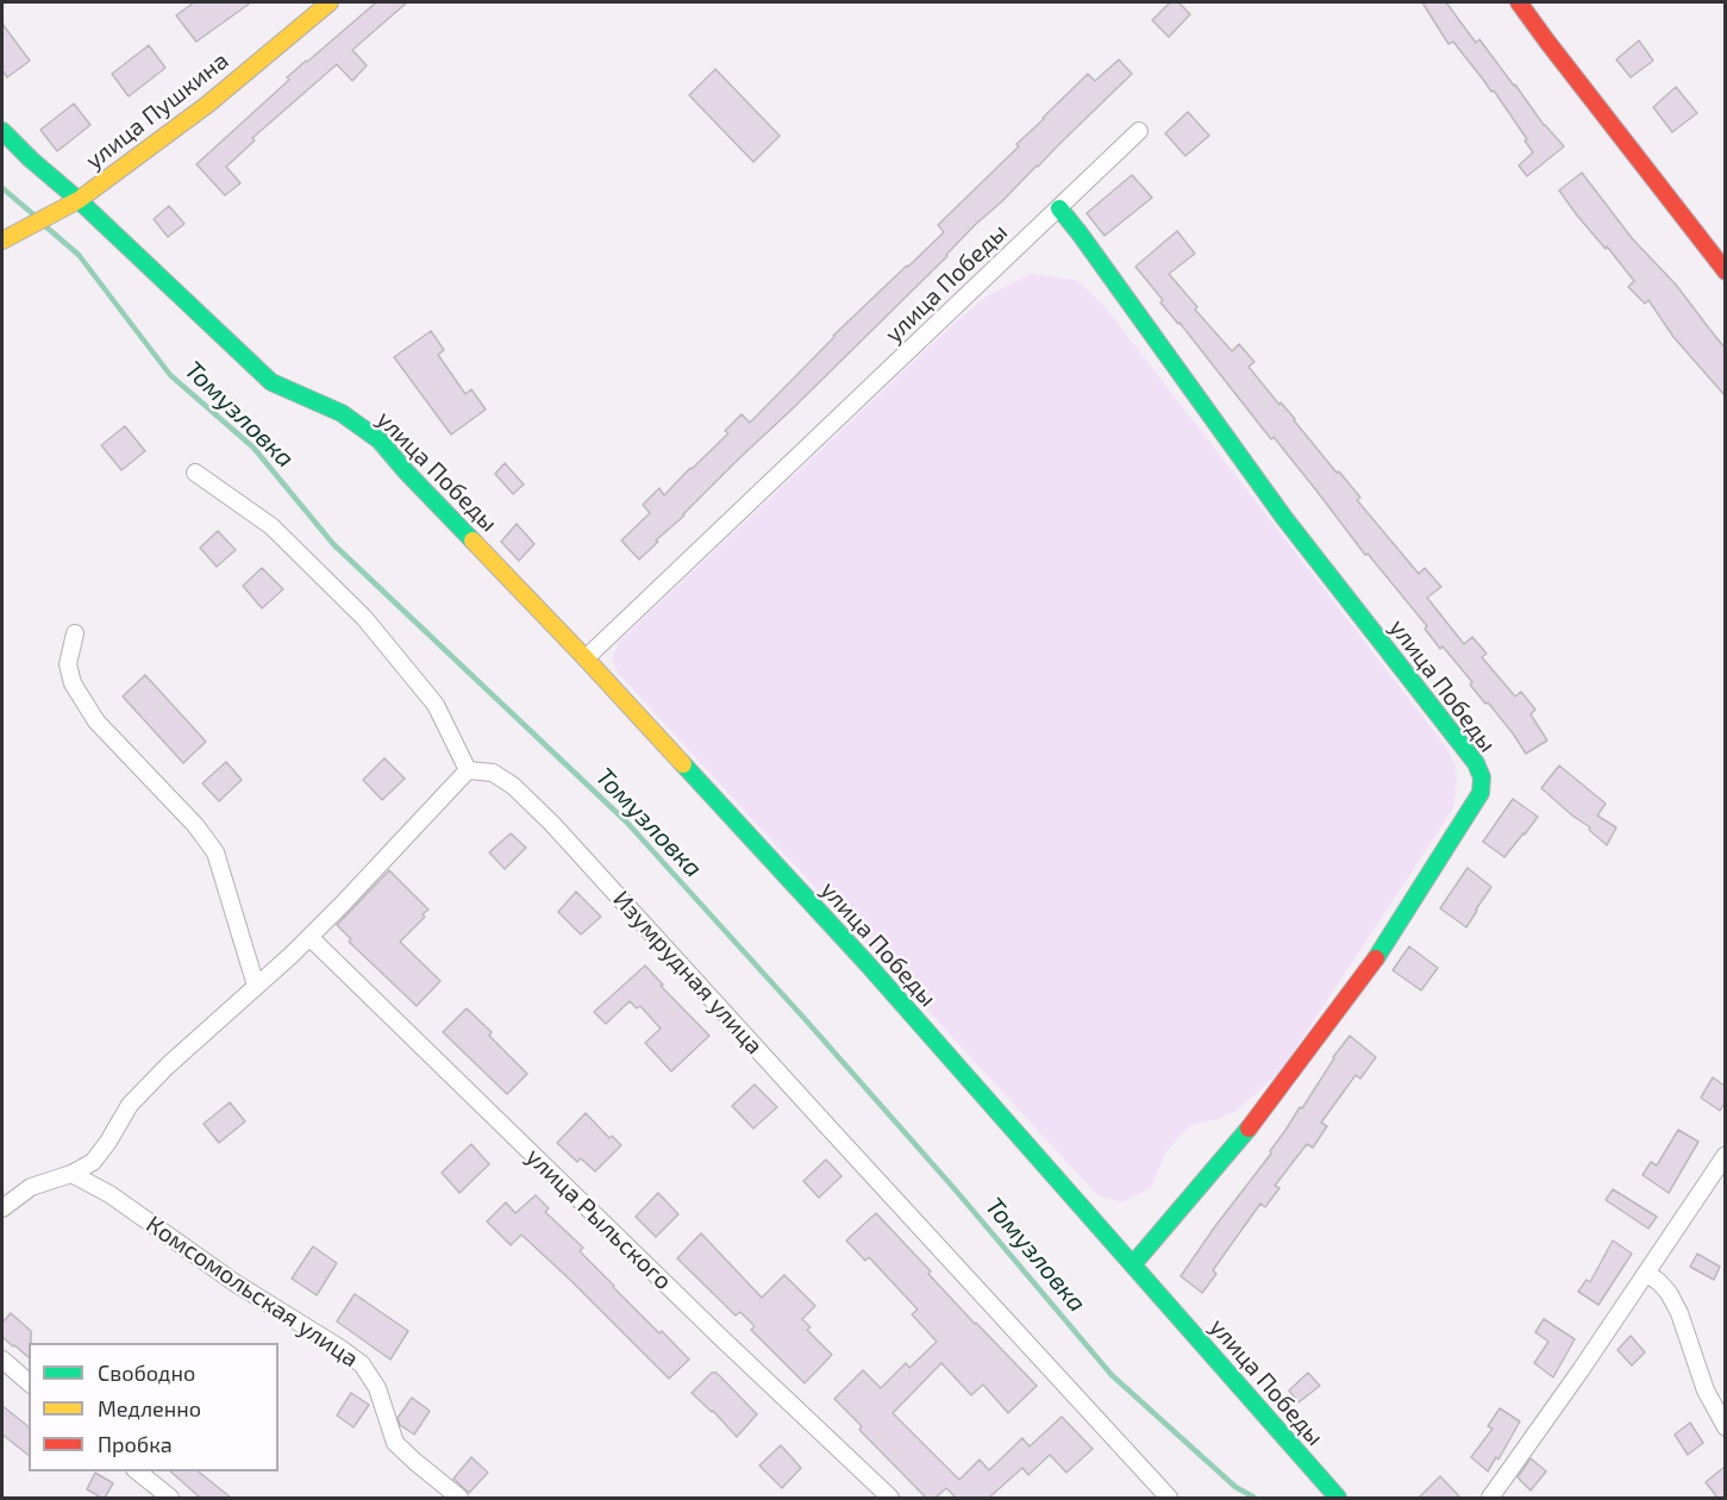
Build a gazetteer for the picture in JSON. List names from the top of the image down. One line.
{"streets":{"street":["улица Пушкина","улица Победы","Изумрудная улица","улица Рыльского","Комсомольская улица"]},"crossings":[["улица Пушкина","улица Победы"]],"water":["Томузловка"],"legend":["Свободно","Медленно","Пробка"]}
